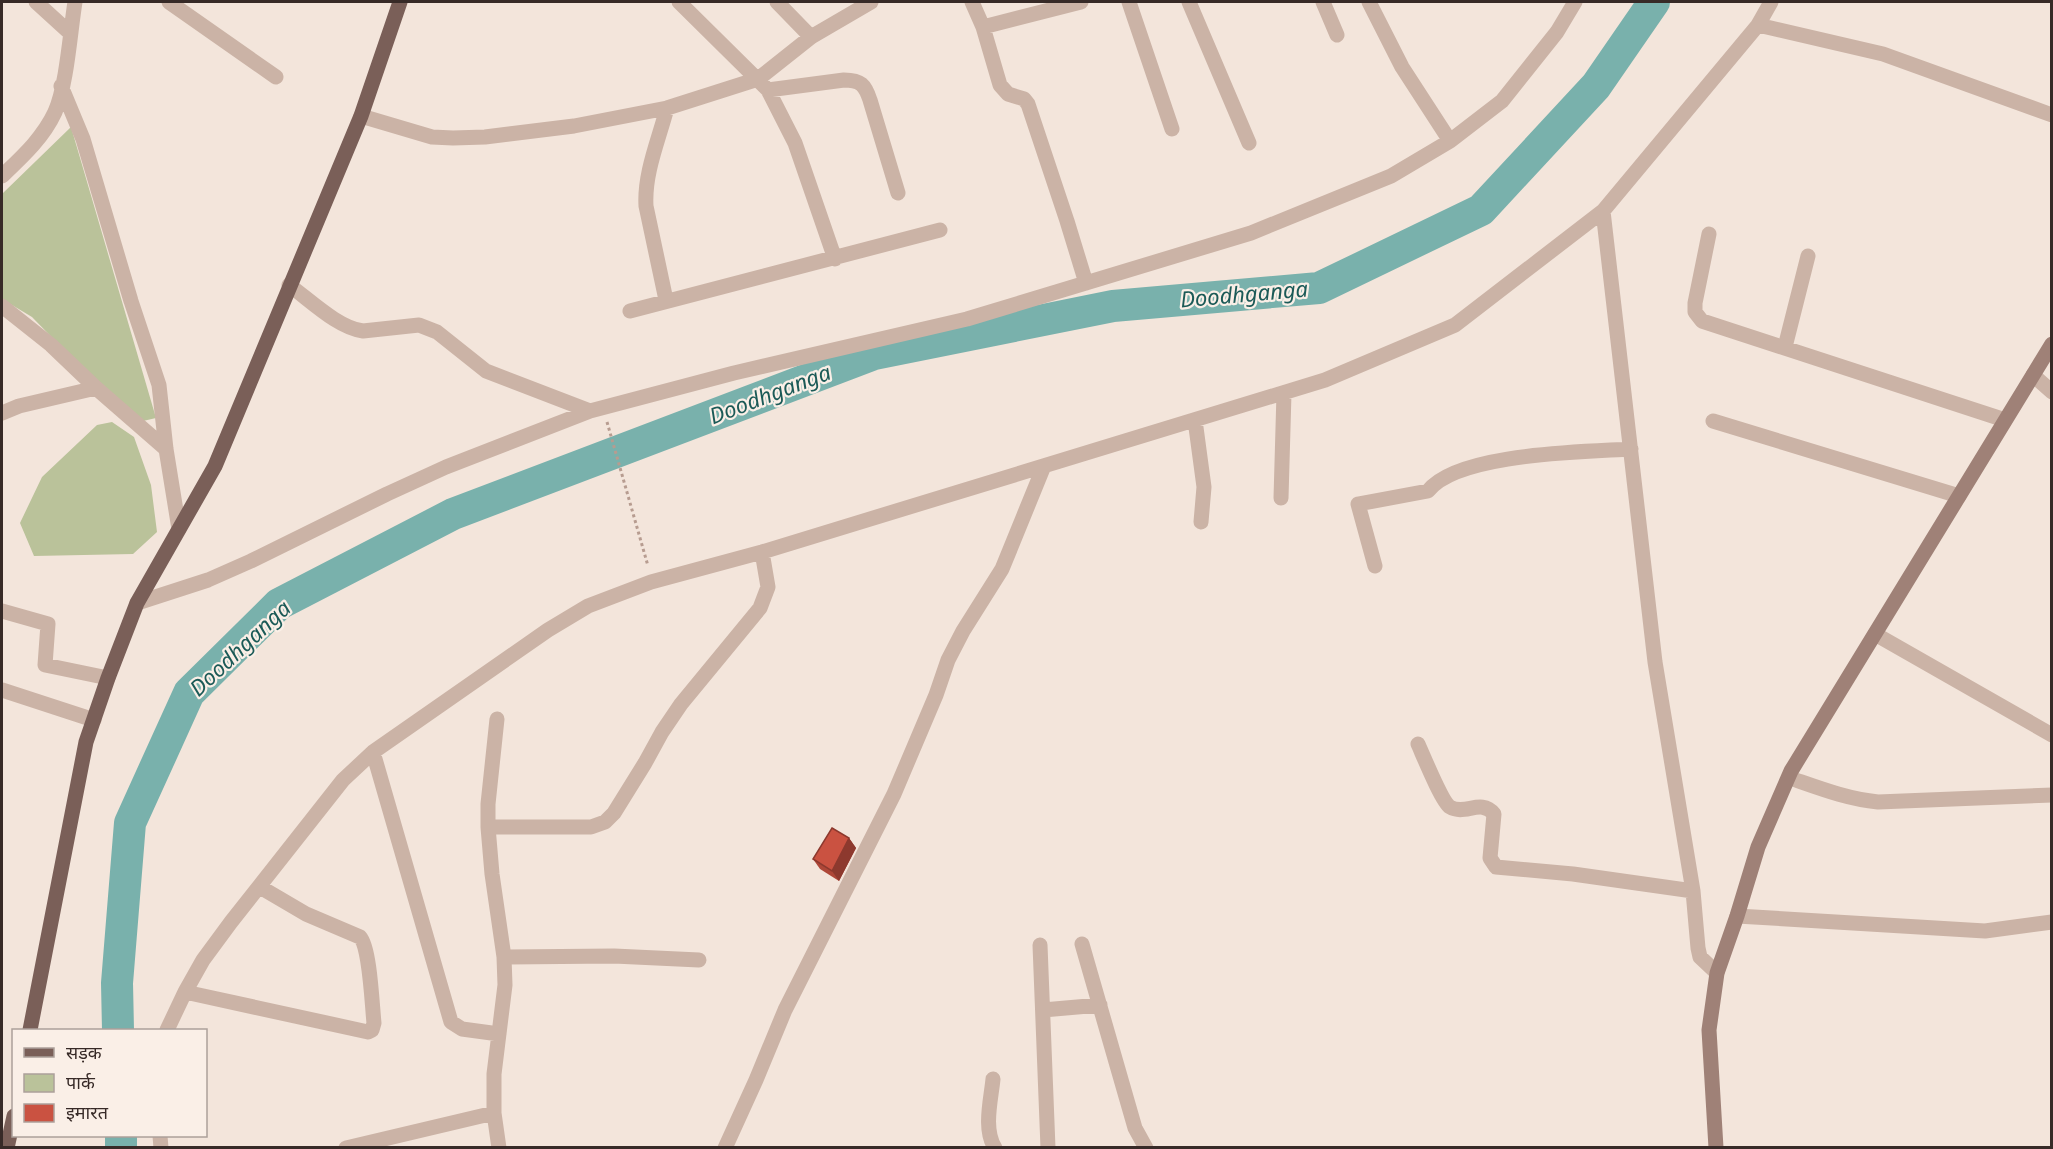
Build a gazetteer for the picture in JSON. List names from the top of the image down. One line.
{"water":["Doodhganga"],"legend":["सड़क","पार्क","इमारत"]}
